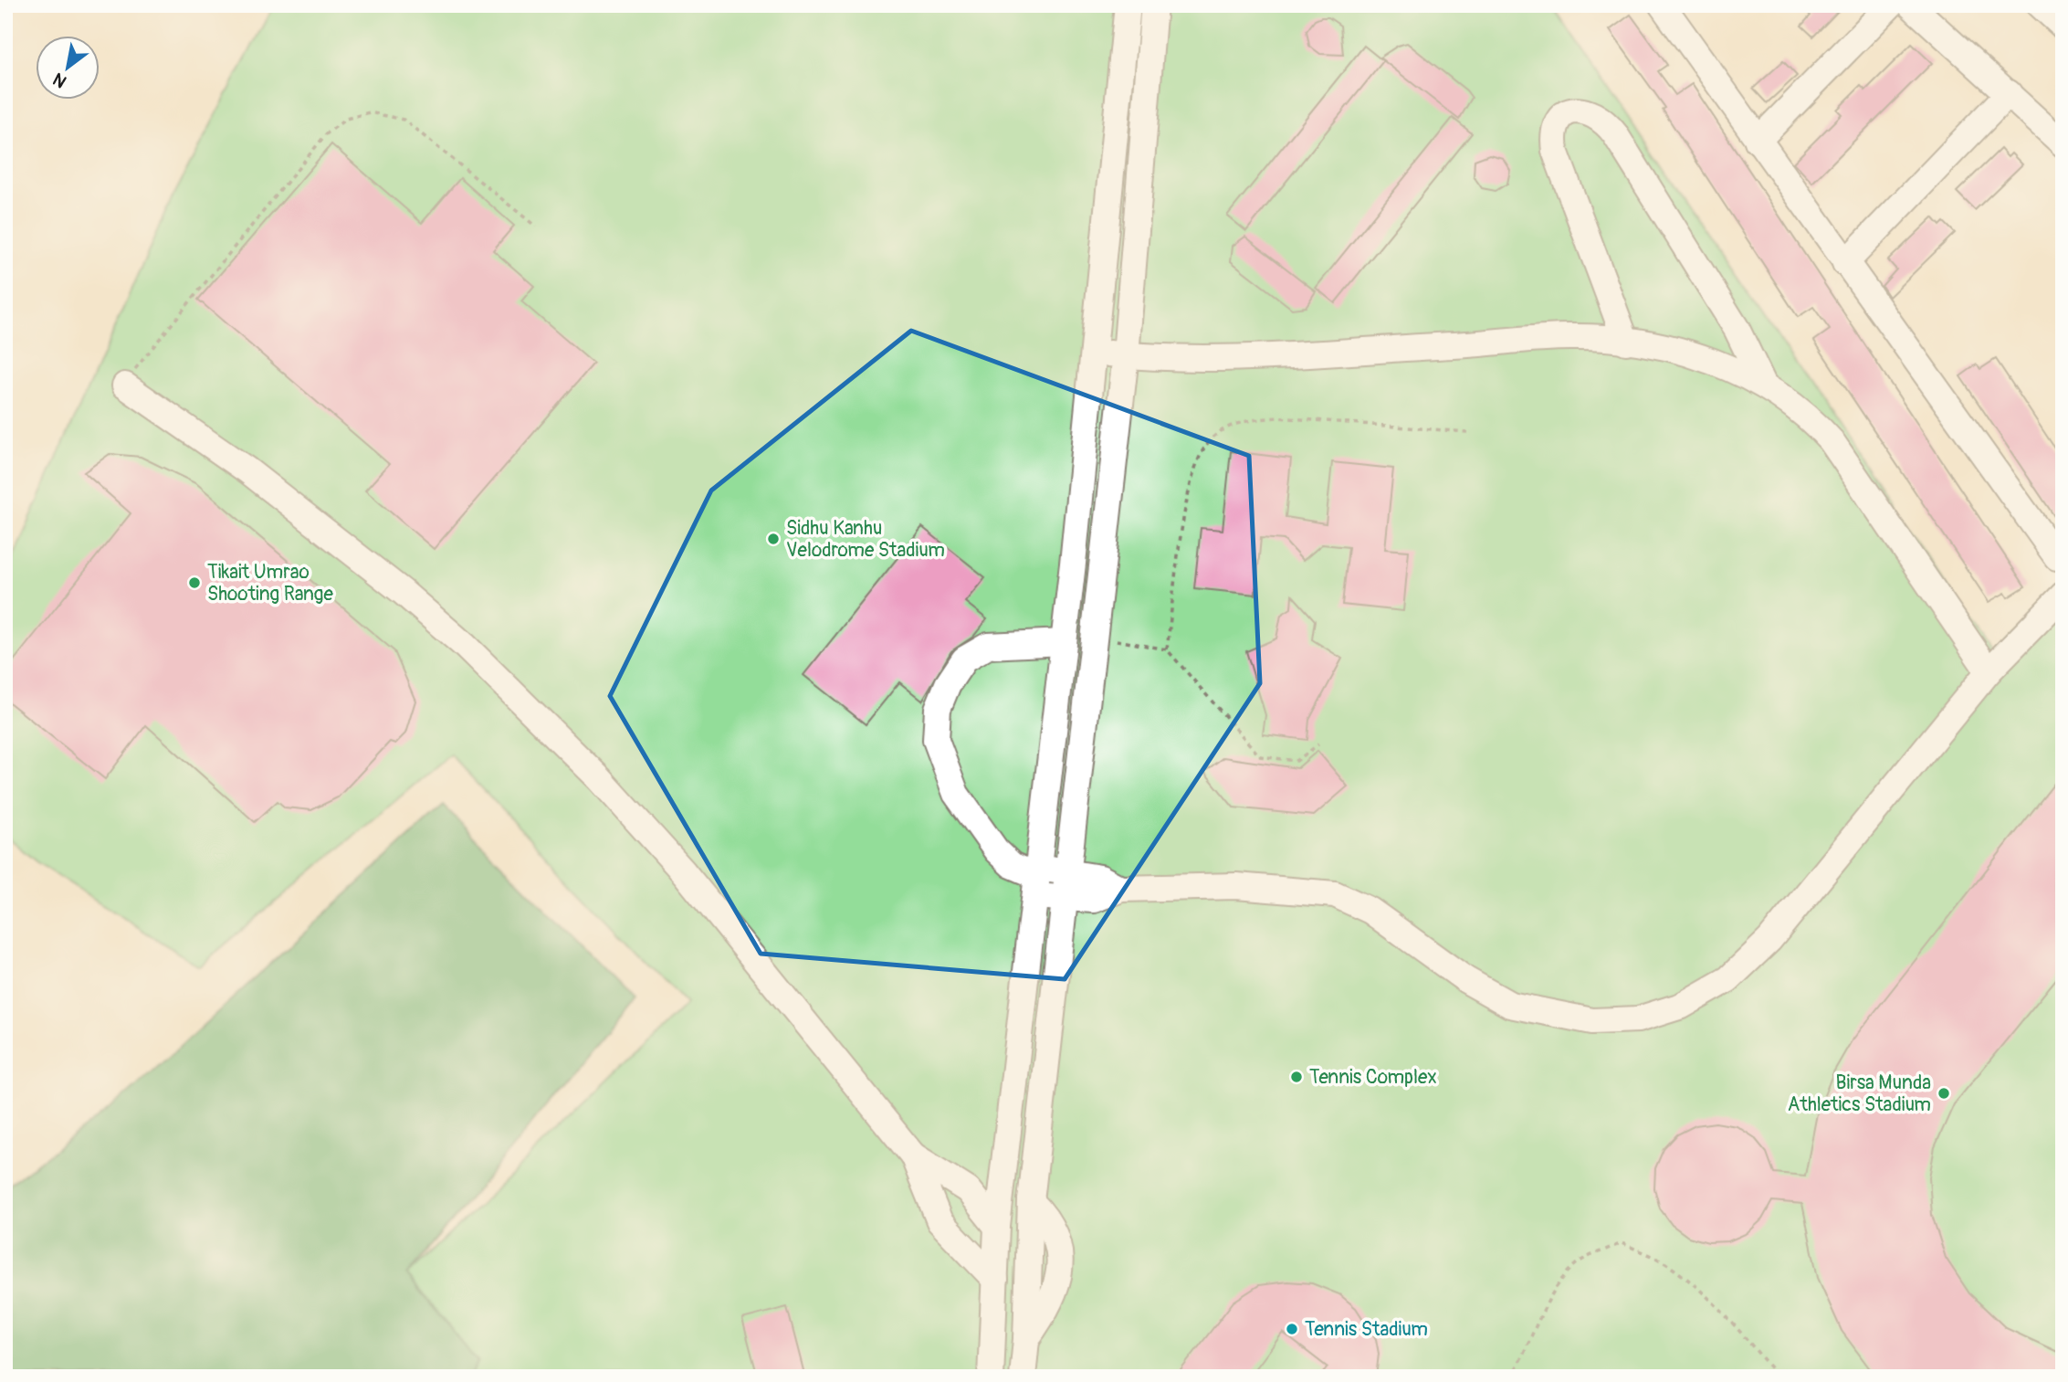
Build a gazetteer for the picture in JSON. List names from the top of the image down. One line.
{"places":["Sidhu Kanhu Velodrome Stadium","Tikait Umrao Shooting Range","Tennis Complex","Birsa Munda Athletics Stadium","Tennis Stadium"],"north":"bottom left"}
